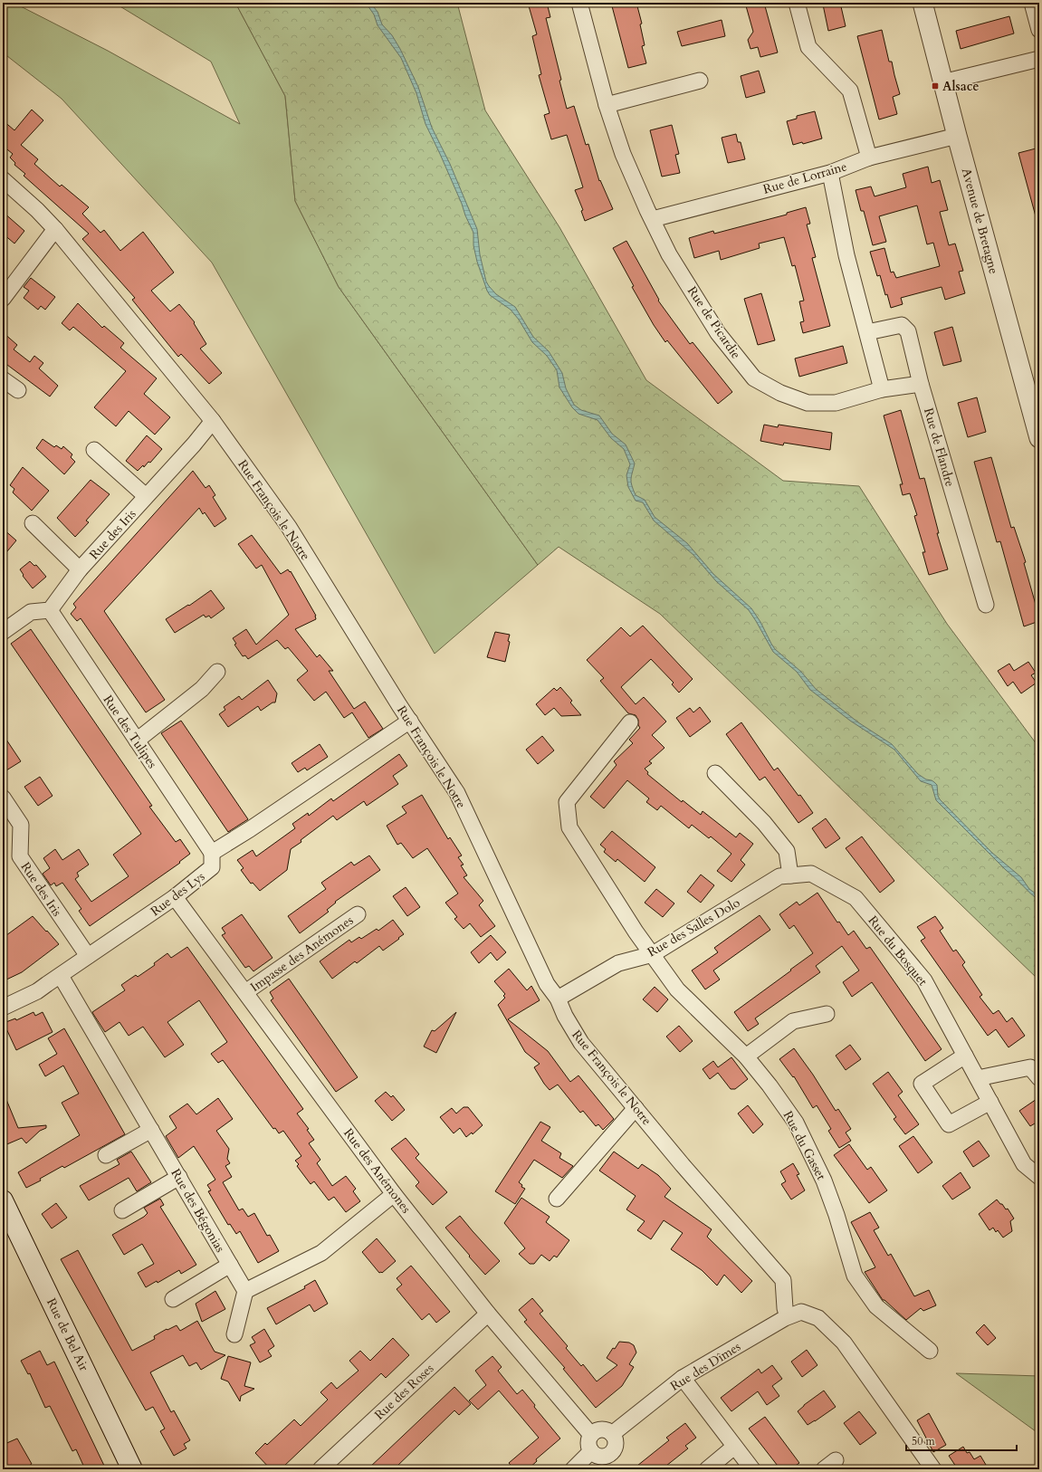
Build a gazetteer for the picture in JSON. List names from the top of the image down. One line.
{"streets":{"main road":["Rue de Bel Air"],"street":["Rue de Lorraine","Avenue de Bretagne","Rue de Picardie","Rue de Flandre","Rue François le Notre","Rue des Iris","Rue des Tulipes","Rue des Lys","Rue des Salles Dolo","Rue du Bosquet","Impasse des Anémones","Rue du Gasset","Rue des Anémones","Rue des Bégonias","Rue des Dîmes","Rue des Roses"]},"crossings":[["Rue de Lorraine","Avenue de Bretagne"],["Rue de Lorraine","Rue de Picardie"],["Rue de Picardie","Rue de Flandre"],["Rue François le Notre","Rue des Iris"],["Rue François le Notre","Rue des Salles Dolo"],["Rue François le Notre","Rue des Dîmes"],["Rue des Iris","Rue des Tulipes"],["Rue des Iris","Rue des Lys"],["Rue des Tulipes","Rue des Lys"],["Rue des Lys","Rue des Anémones"],["Rue des Lys","Rue des Bégonias"],["Rue des Salles Dolo","Rue du Bosquet"],["Rue des Salles Dolo","Rue du Gasset"],["Impasse des Anémones","Rue des Anémones"],["Rue des Anémones","Rue des Dîmes"],["Rue des Anémones","Rue des Roses"]],"places":{"transit":["Alsace"]},"scale_bar":"50 m"}
